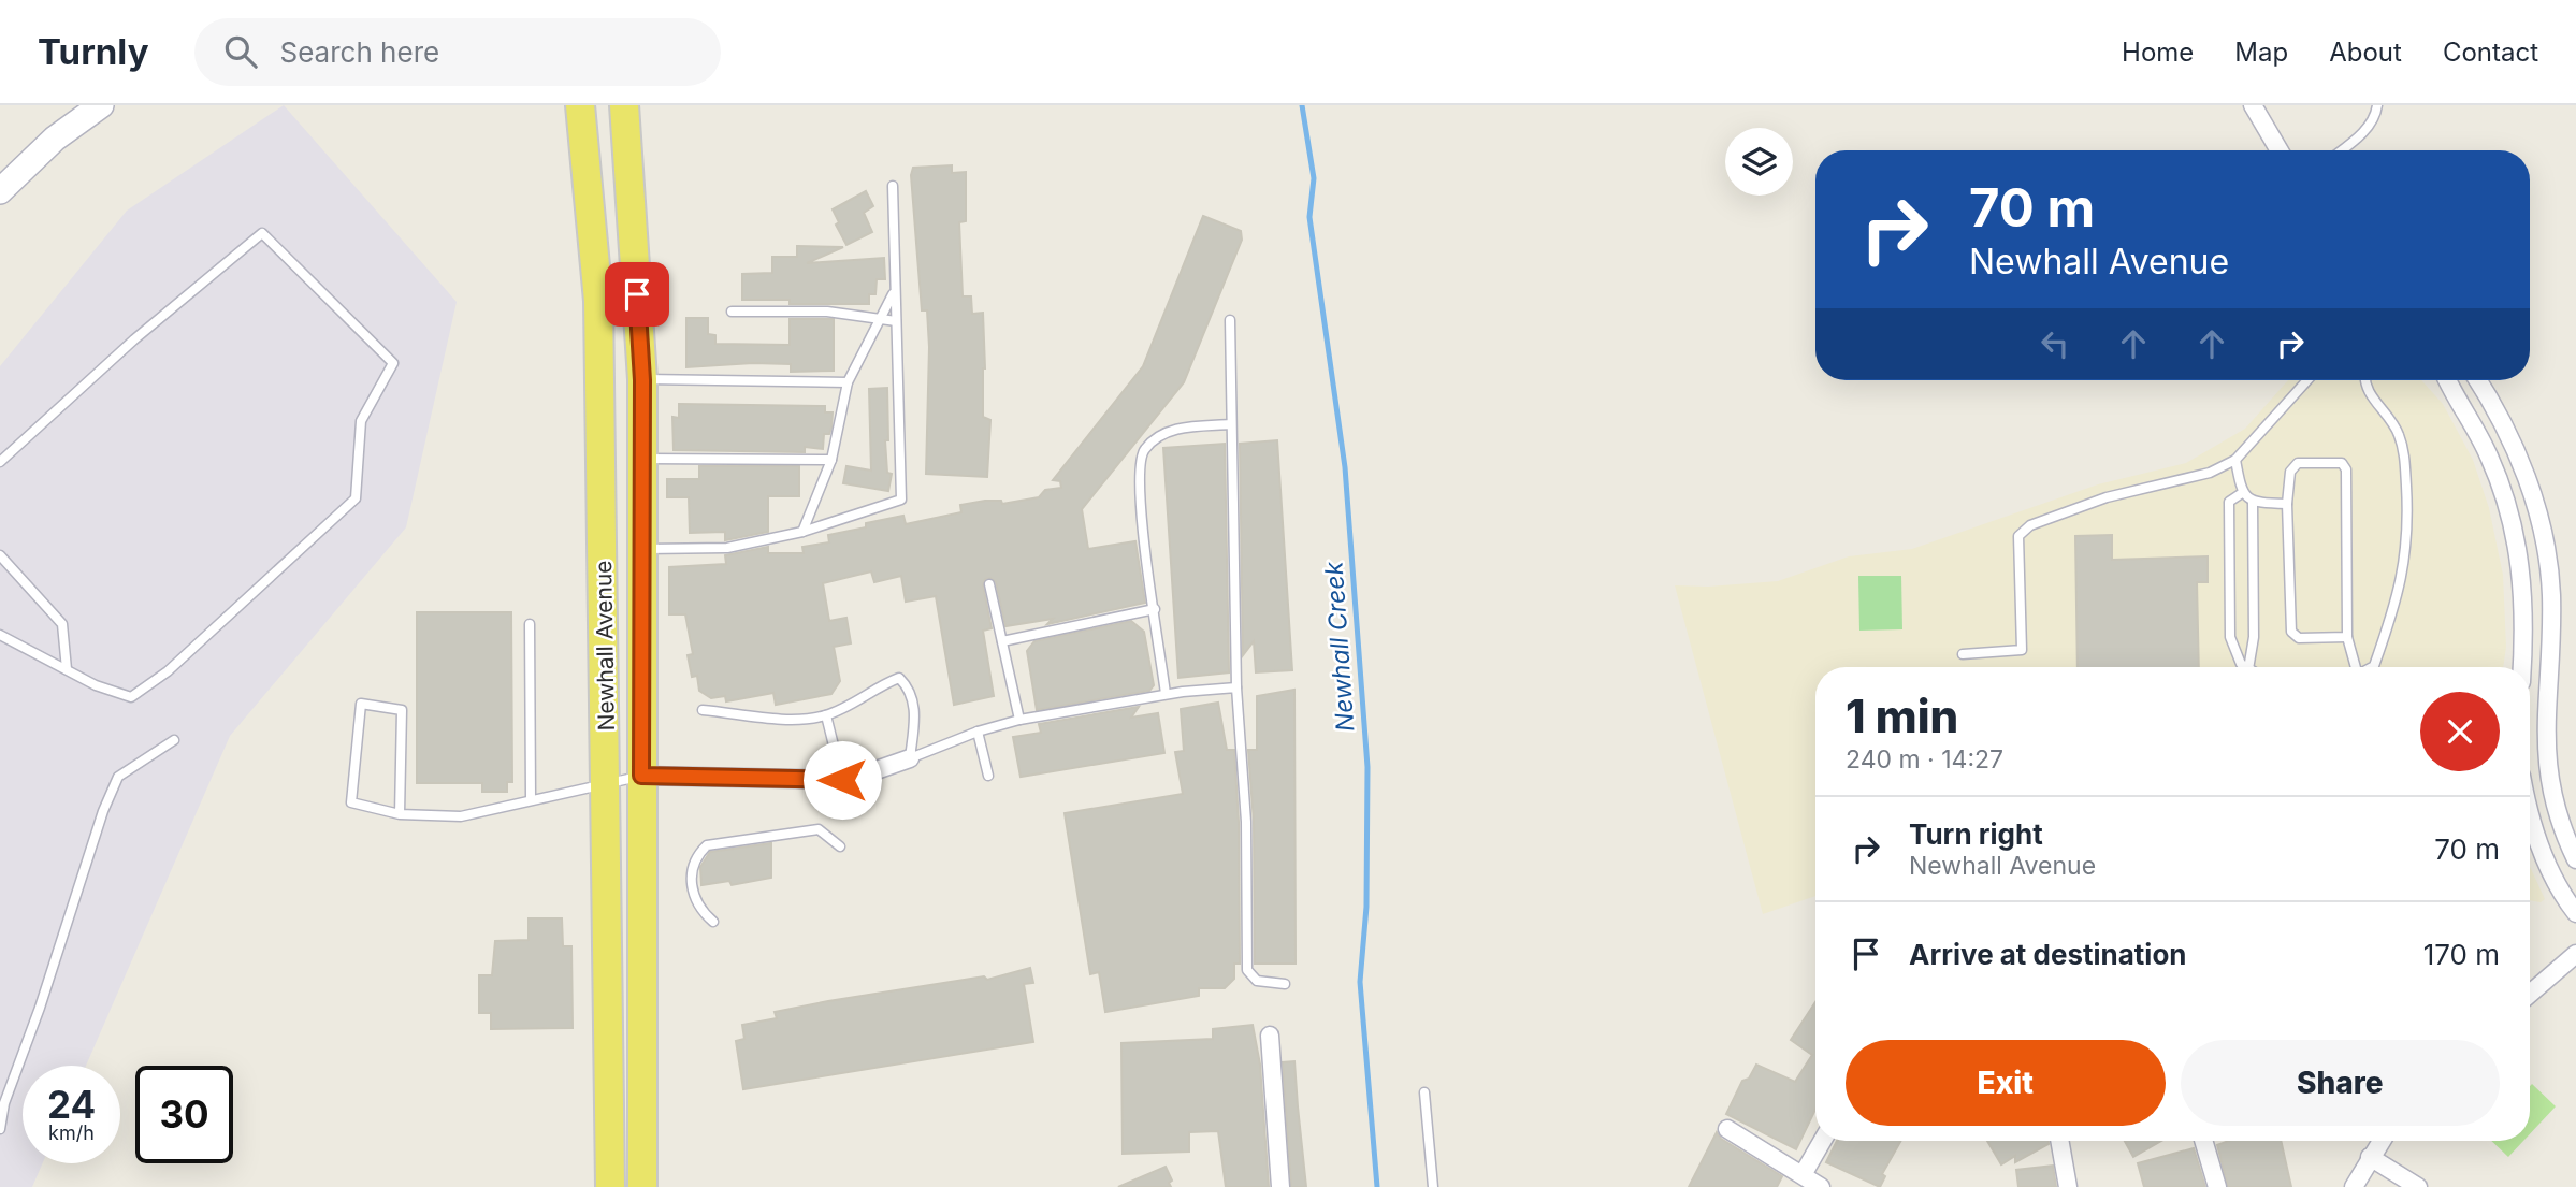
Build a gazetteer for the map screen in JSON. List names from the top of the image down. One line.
{"streets":{"main road":["Newhall Avenue"]},"water":["Newhall Creek"],"page":{"header":"Turnly","search":"Search here","nav":["Home","Map","About","Contact"],"turn":["70 m","Newhall Avenue"],"heading":["1 min","240 m · 14:27"],"list":[{"name":"Turn right","note":"Newhall Avenue","value":"70 m"},{"name":"Arrive at destination","value":"170 m"}],"buttons":["Exit","Share"],"speed":"24 km/h","limit":"30"}}
